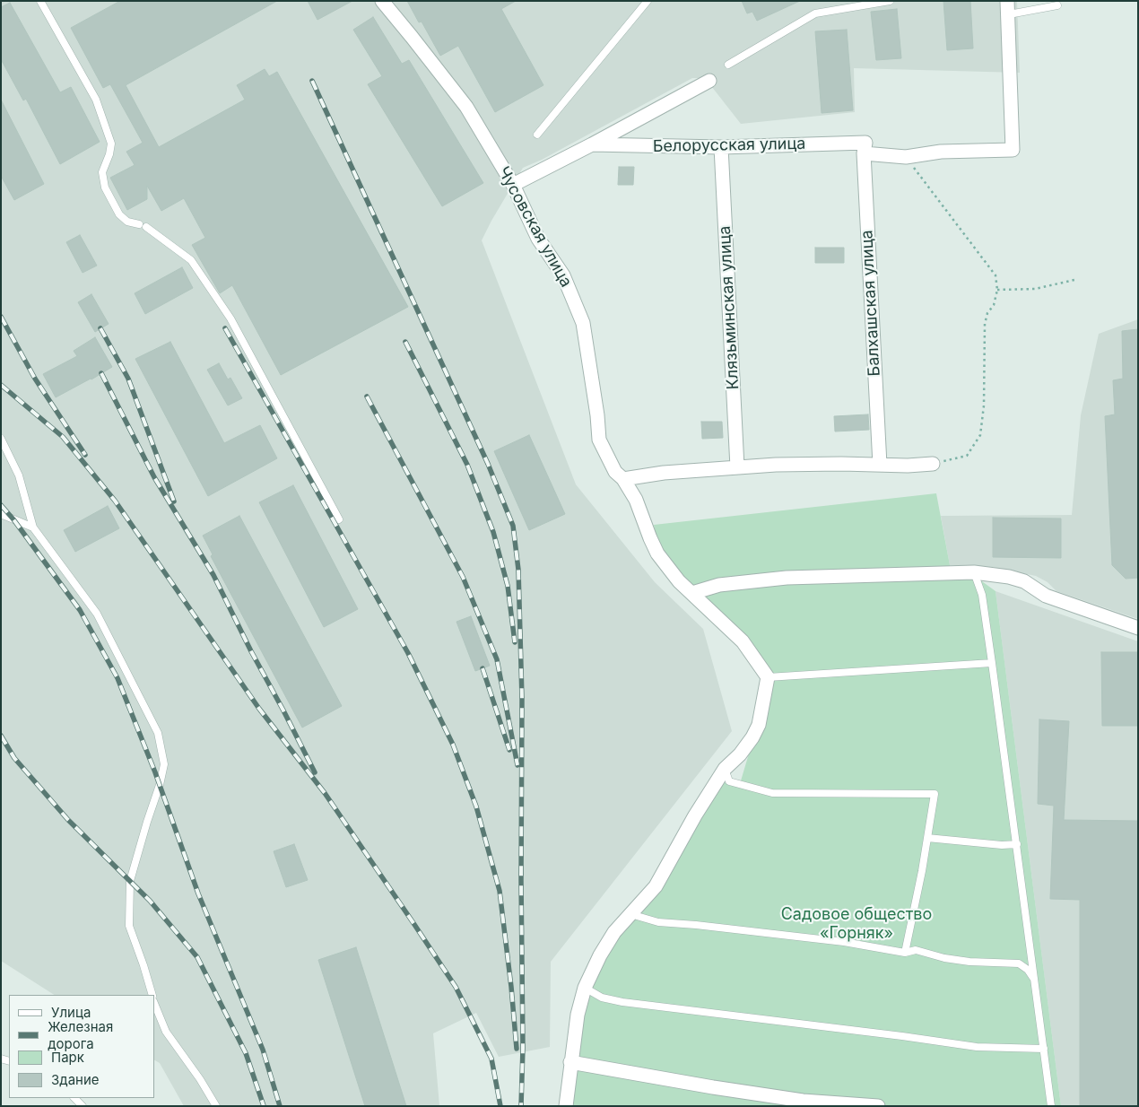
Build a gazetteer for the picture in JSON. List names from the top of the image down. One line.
{"streets":{"street":["Белорусская улица","Чусовская улица","Балхашская улица","Клязьминская улица"]},"crossings":[["Белорусская улица","Балхашская улица"],["Белорусская улица","Клязьминская улица"]],"parks":["Садовое общество «Горняк»"],"legend":["Улица","Железная дорога","Парк","Здание"]}
